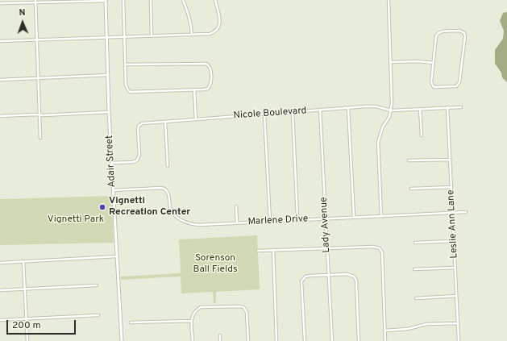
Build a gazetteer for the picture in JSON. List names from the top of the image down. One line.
{"streets":{"street":["Nicole Boulevard","Adair Street","Marlene Drive","Leslie Ann Lane","Lady Avenue"]},"crossings":[["Nicole Boulevard","Adair Street"],["Nicole Boulevard","Leslie Ann Lane"],["Nicole Boulevard","Lady Avenue"],["Adair Street","Marlene Drive"],["Marlene Drive","Leslie Ann Lane"],["Marlene Drive","Lady Avenue"]],"parks":["Vignetti Park","Sorenson Ball Fields"],"places":["Vignetti Recreation Center"],"scale_bar":"200 m","north":"top"}
